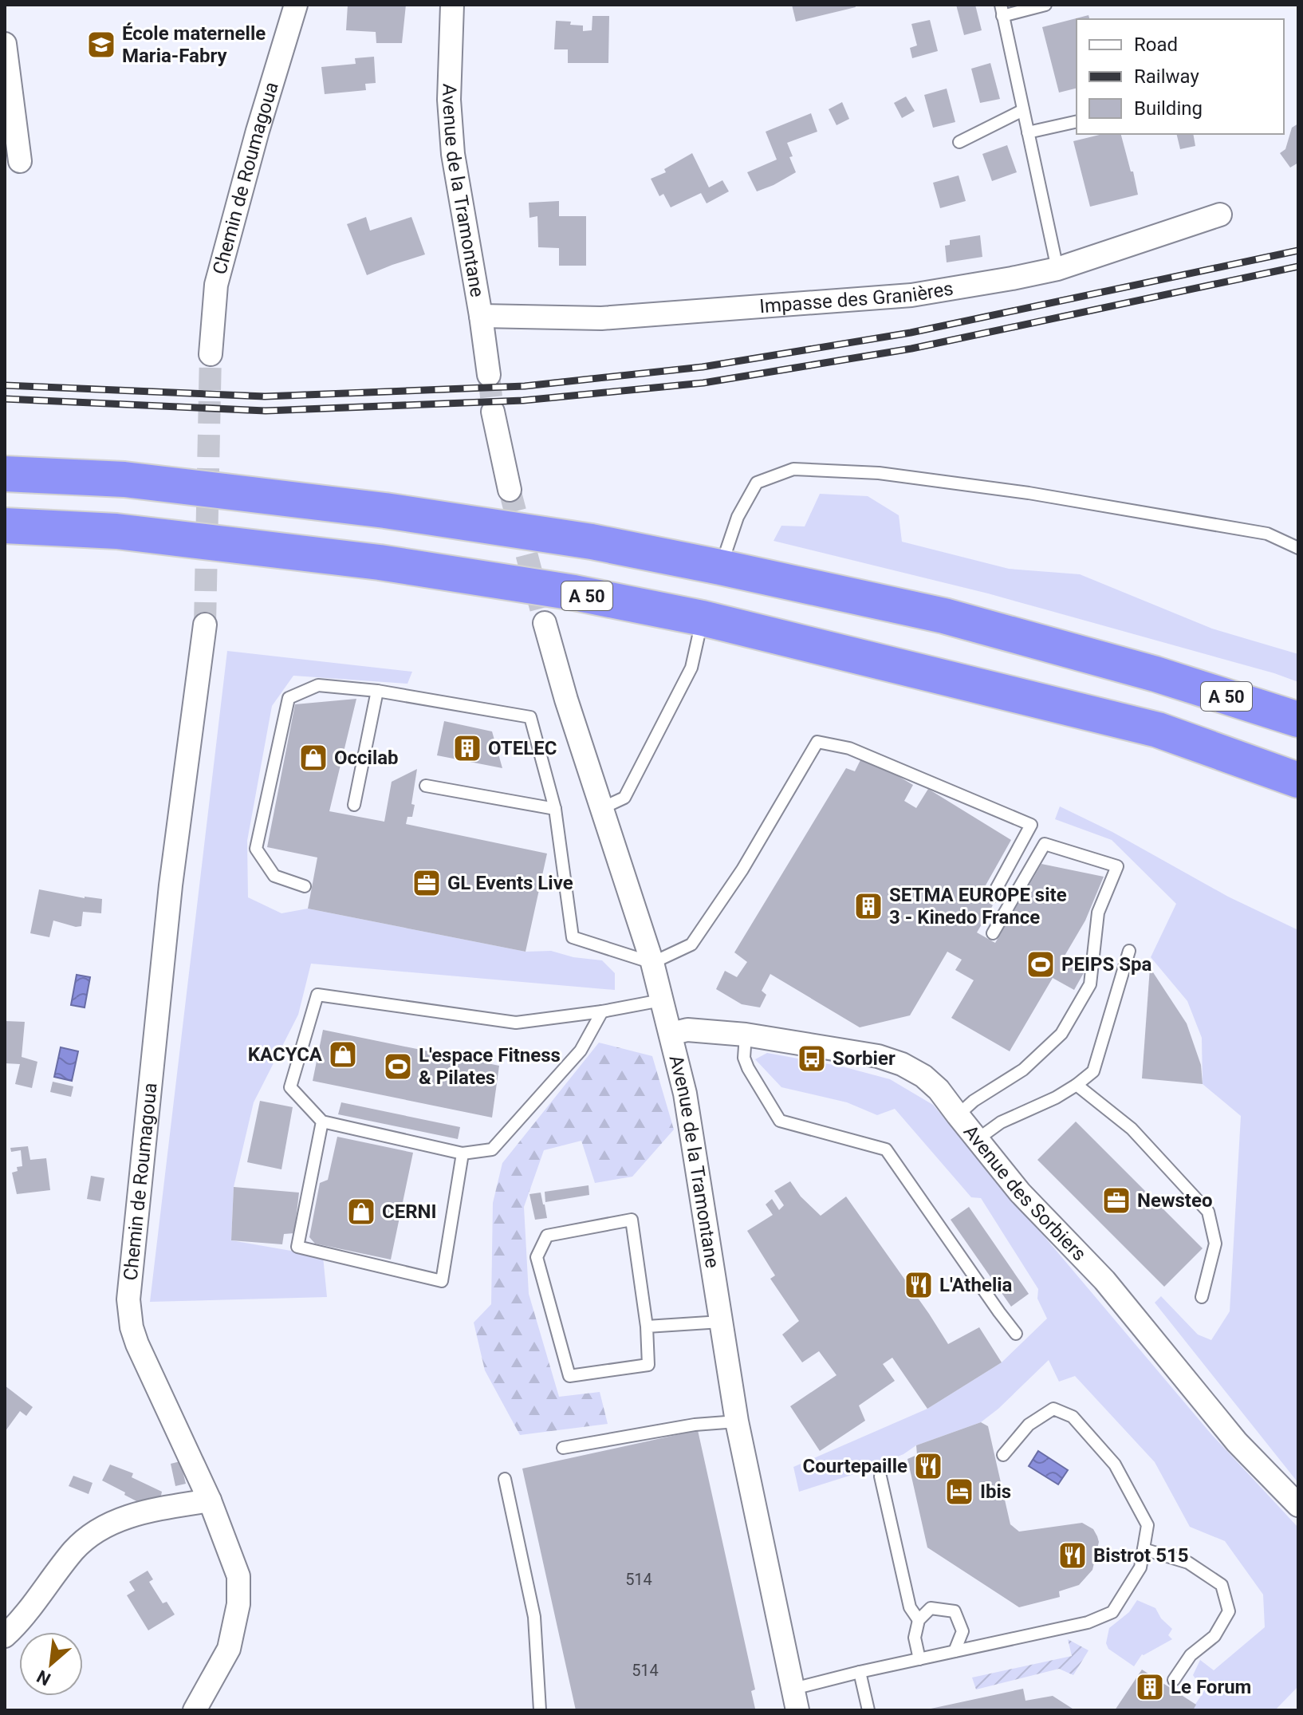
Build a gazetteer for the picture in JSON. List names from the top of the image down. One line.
{"streets":{"highway":["A 50"],"street":["Chemin de Roumagoua","Avenue de la Tramontane","Impasse des Granières","Avenue des Sorbiers"]},"crossings":[["Avenue de la Tramontane","Impasse des Granières"],["Avenue de la Tramontane","Avenue des Sorbiers"]],"places":{"school or university":["École maternelle Maria-Fabry"],"building":["OTELEC","SETMA EUROPE site 3 - Kinedo France","Le Forum"],"shop":["Occilab","KACYCA","CERNI"],"office":["GL Events Live","Newsteo"],"sports":["PEIPS Spa","L'espace Fitness & Pilates"],"bus stop":["Sorbier"],"restaurant":["L'Athelia","Courtepaille","Bistrot 515"],"hotel":["Ibis"]},"house_numbers":["514","514"],"legend":["Road","Railway","Building"],"north":"bottom left"}
